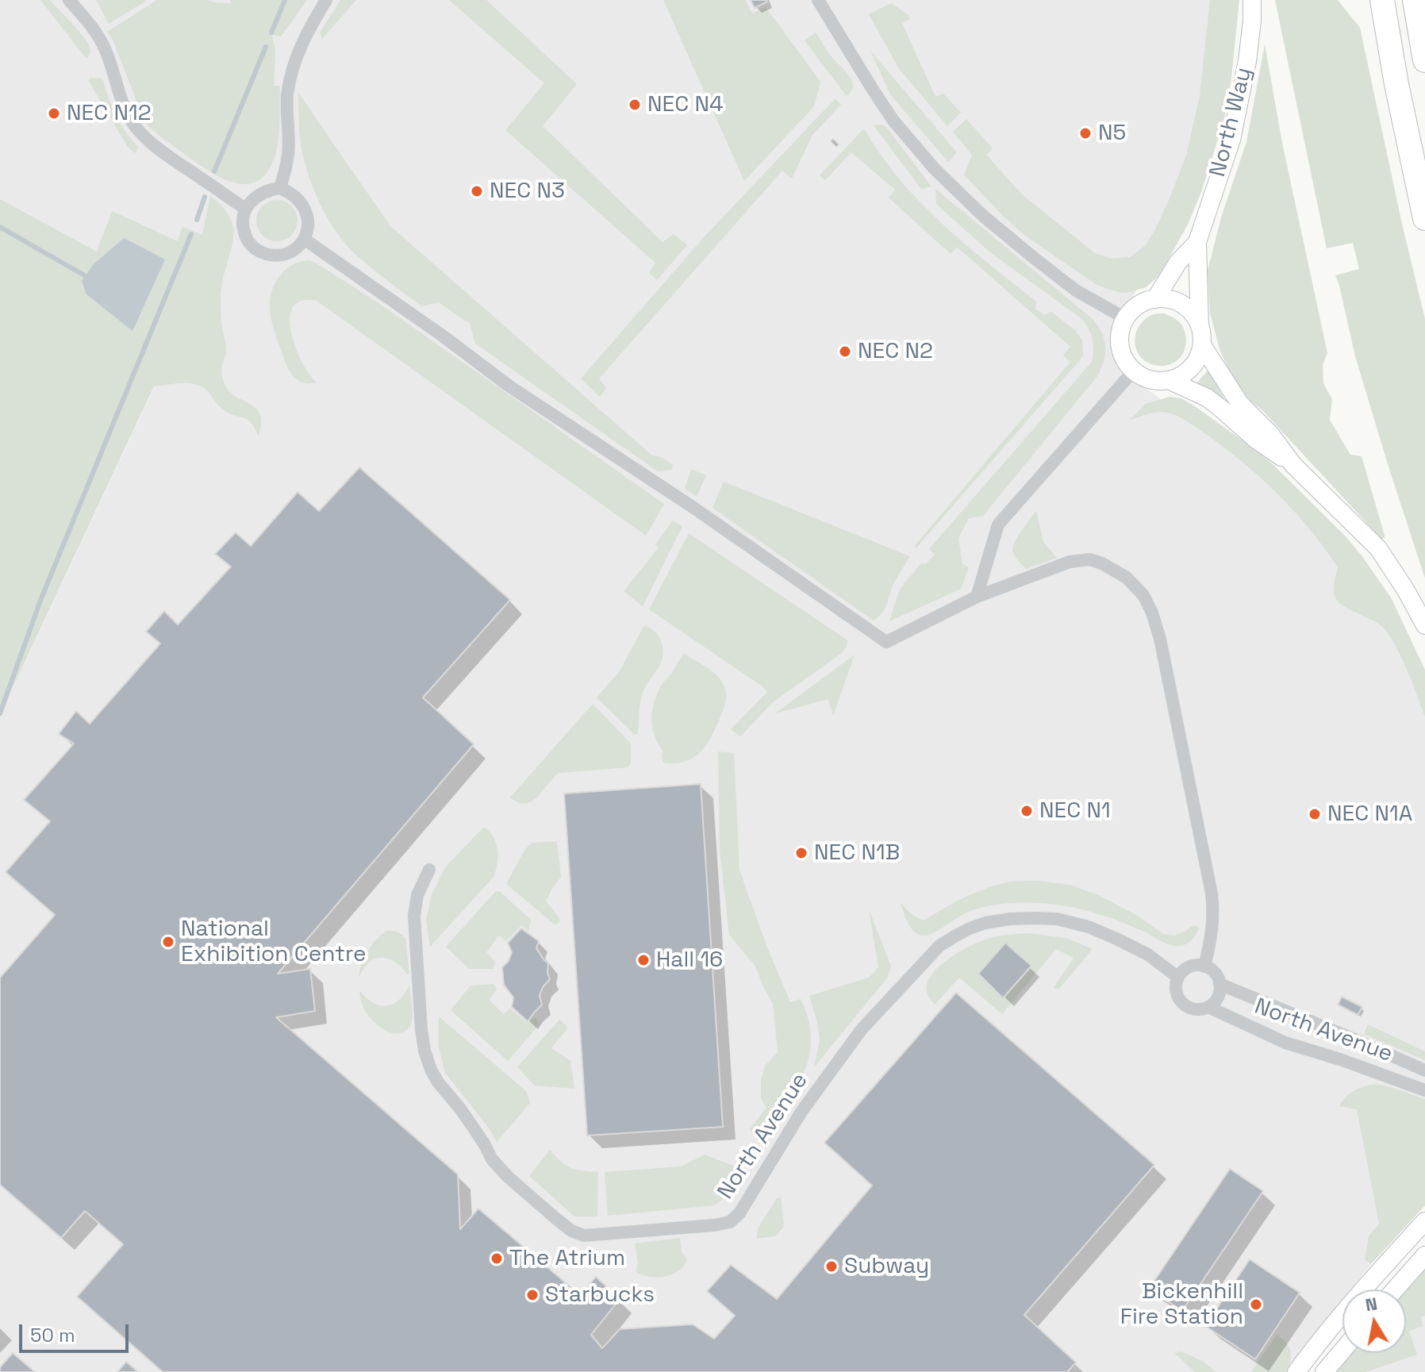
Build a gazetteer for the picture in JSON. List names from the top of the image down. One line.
{"streets":{"street":["North Way","North Avenue"]},"places":["NEC N4","NEC N12","N5","NEC N3","NEC N2","NEC N1","NEC N1A","NEC N1B","National Exhibition Centre","Hall 16","The Atrium","Subway","Starbucks","Bickenhill Fire Station"],"scale_bar":"50 m","north":"top"}
